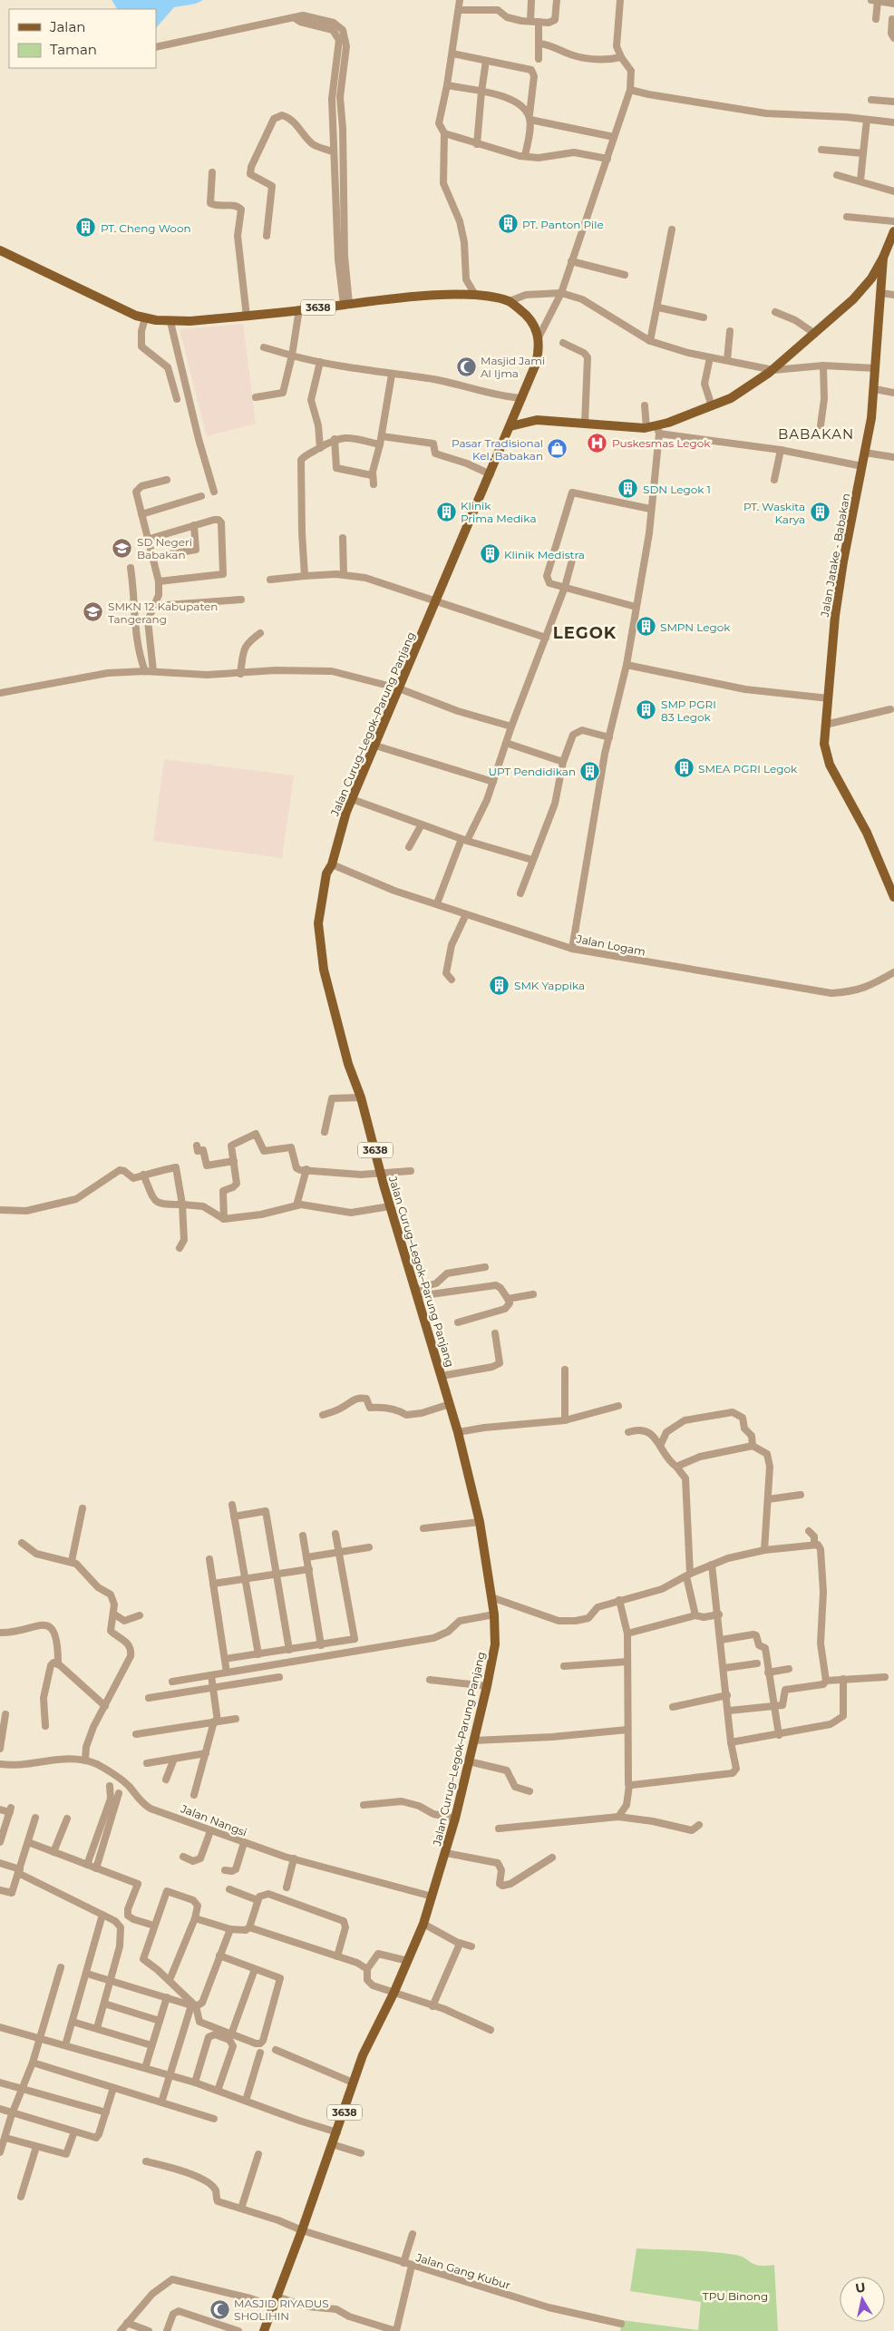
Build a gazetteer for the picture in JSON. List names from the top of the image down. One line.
{"streets":{"main road":["3638","Jalan Jatake - Babakan","Jalan Curug–Legok–Parung Panjang"],"street":["Jalan Logam","Jalan Nangsi","Jalan Gang Kubur"]},"crossings":[["Jalan Curug–Legok–Parung Panjang","Jalan Logam"],["Jalan Curug–Legok–Parung Panjang","Jalan Nangsi"],["Jalan Curug–Legok–Parung Panjang","Jalan Gang Kubur"]],"districts":["BABAKAN","LEGOK"],"parks":["TPU Binong"],"places":{"building":["PT. Panton Pile","PT. Cheng Woon","SDN Legok 1","Klinik Prima Medika","PT. Waskita Karya","Klinik Medistra","SMPN Legok","SMP PGRI 83 Legok","SMEA PGRI Legok","UPT Pendidikan","SMK Yappika"],"mosque":["Masjid Jami Al Ijma","MASJID RIYADUS SHOLIHIN"],"hospital":["Puskesmas Legok"],"shop":["Pasar Tradisional Kel. Babakan"],"school or university":["SD Negeri Babakan","SMKN 12 Kabupaten Tangerang"]},"legend":["Jalan","Taman"],"north":"top"}
